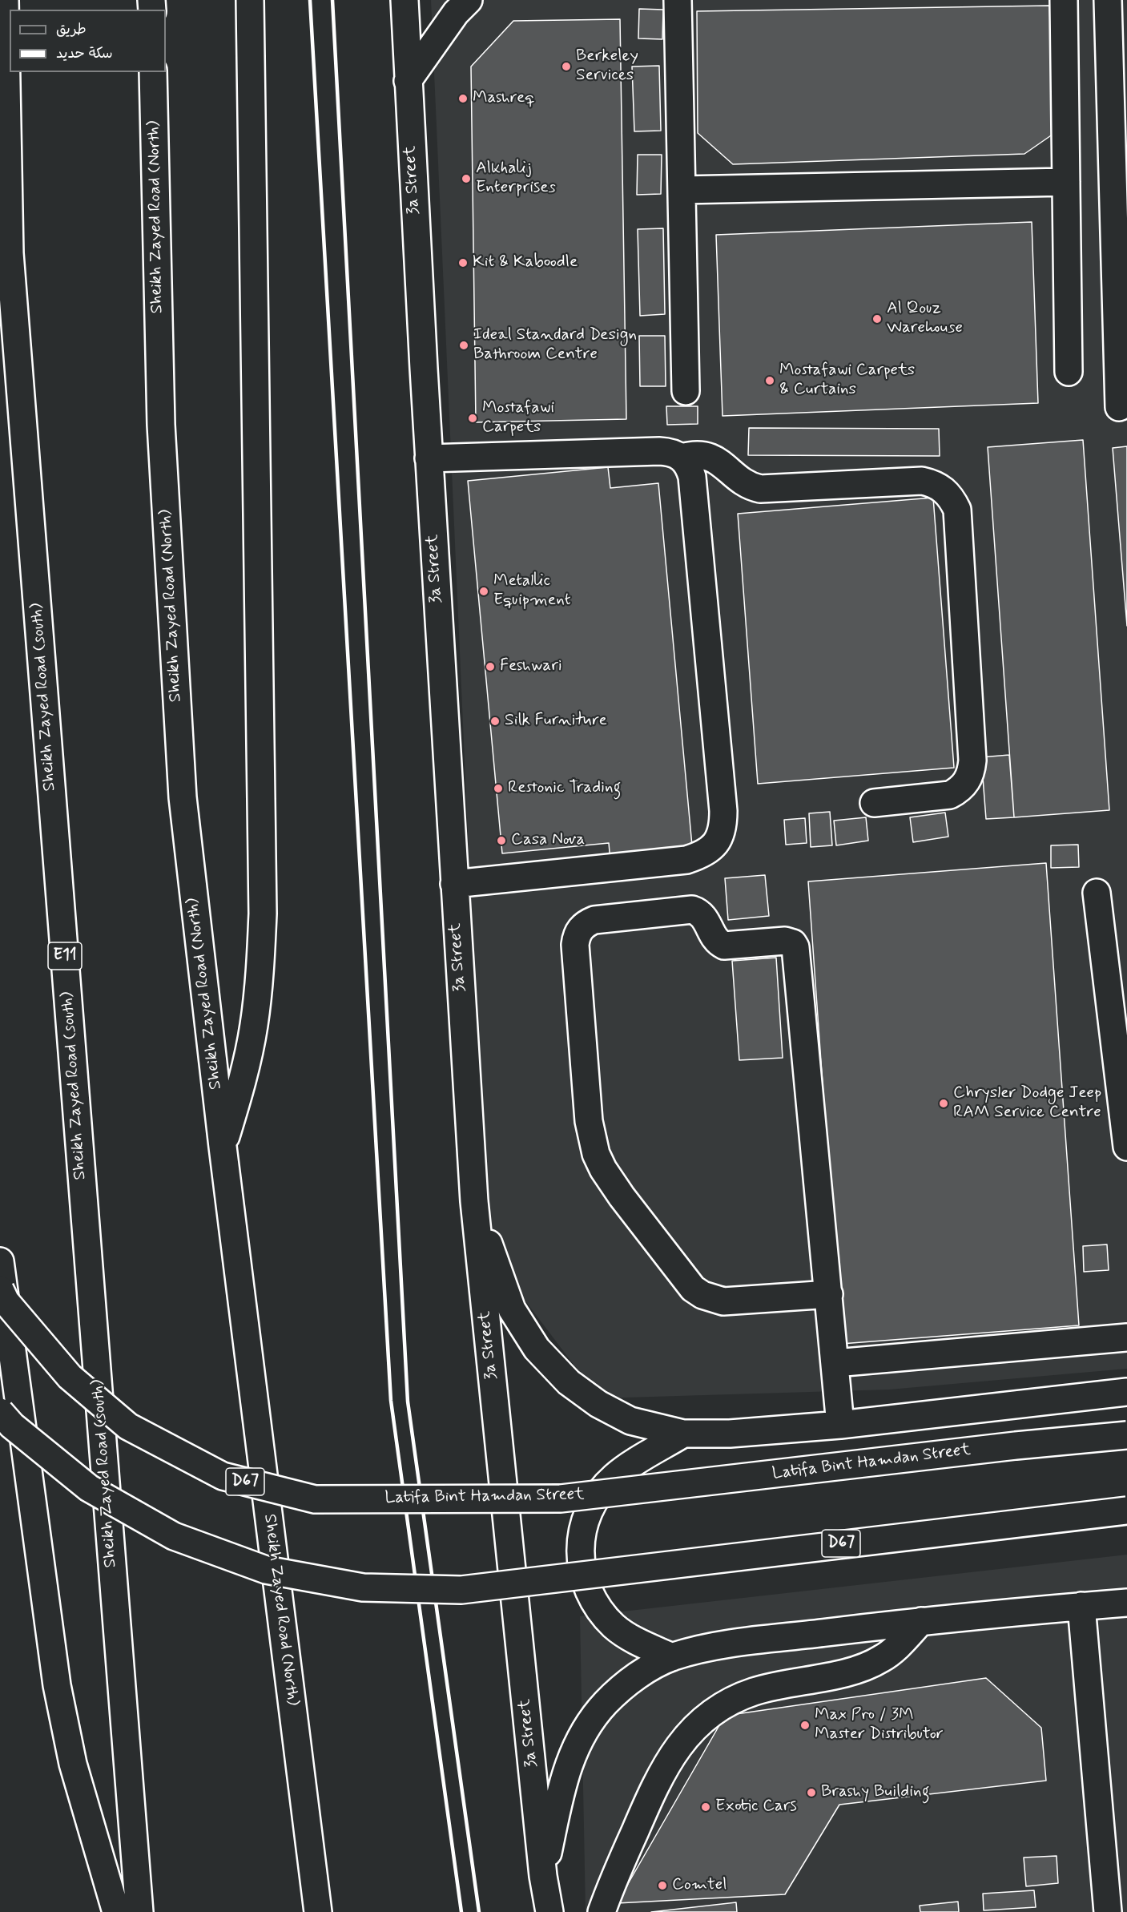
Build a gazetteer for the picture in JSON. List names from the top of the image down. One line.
{"streets":{"main road":["3a Street","Sheikh Zayed Road (North)","Sheikh Zayed Road (south)","E11","Latifa Bint Hamdan Street","D67"]},"places":["Berkeley Services","Mashreq","Alkhalij Enterprises","Kit & Kaboodle","Al Qouz Warehouse","Ideal Standard Design Bathroom Centre","Mostafawi Carpets & Curtains","Mostafawi Carpets","Metallic Equipment","Feshwari","Silk Furniture","Restonic Trading","Casa Nova","Chrysler Dodge Jeep RAM Service Centre","Max Pro / 3M Master Distributor","Brashy Building","Exotic Cars","Comtel"],"legend":["طريق","سكة حديد"]}
